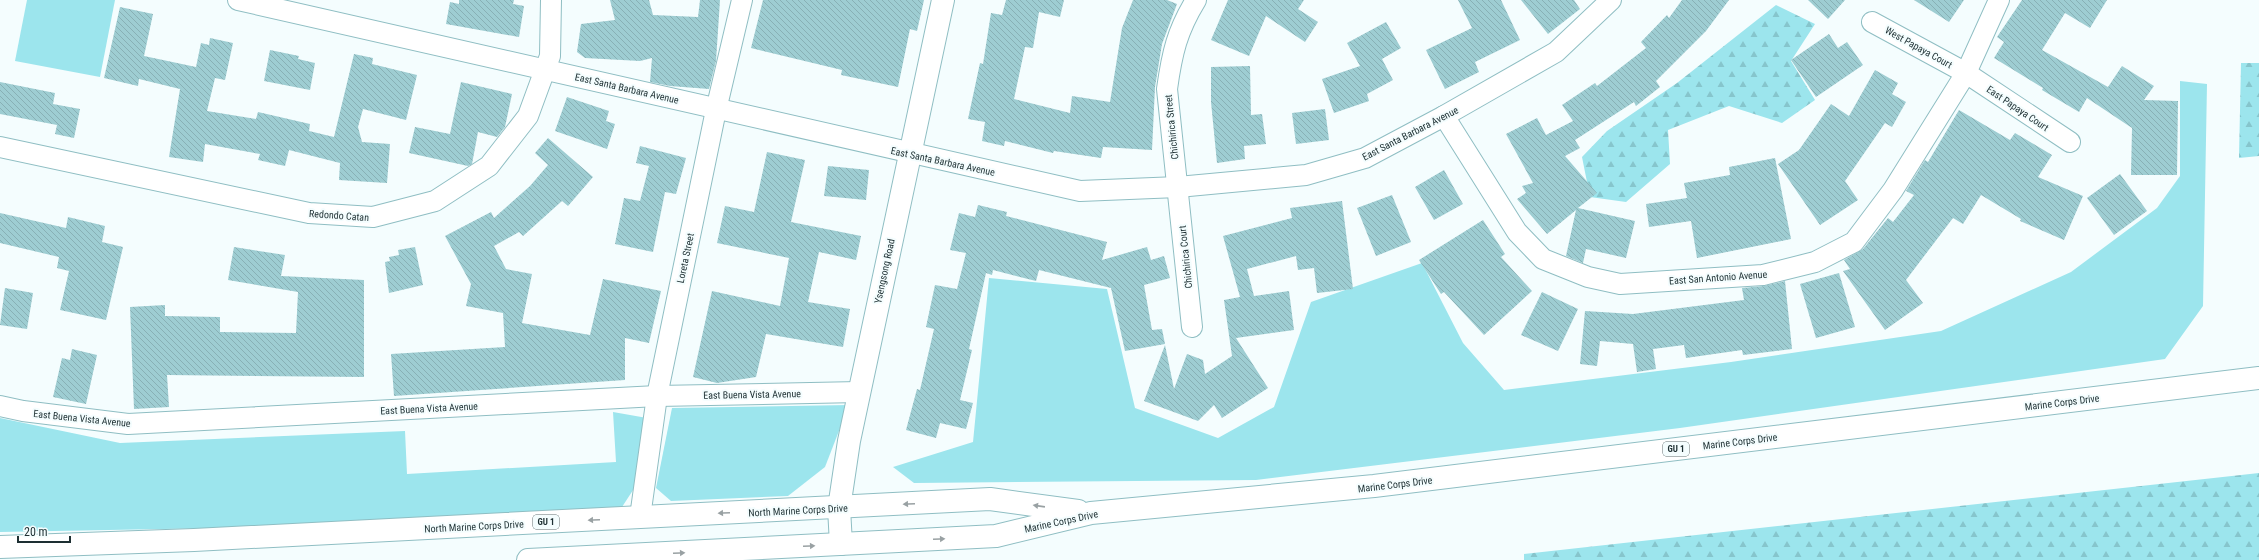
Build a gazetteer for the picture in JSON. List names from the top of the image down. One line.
{"streets":{"main road":["Ysengsong Road","Marine Corps Drive","GU 1","North Marine Corps Drive"],"street":["West Papaya Court","East Santa Barbara Avenue","East Papaya Court","Chichirica Street","Redondo Catan","Chichirica Court","Loreta Street","East San Antonio Avenue","East Buena Vista Avenue"]},"crossings":[["West Papaya Court","East Papaya Court"],["West Papaya Court","East San Antonio Avenue"],["East Santa Barbara Avenue","Chichirica Street"],["East Santa Barbara Avenue","Redondo Catan"],["East Santa Barbara Avenue","Chichirica Court"],["East Santa Barbara Avenue","Loreta Street"],["East Santa Barbara Avenue","Ysengsong Road"],["East Santa Barbara Avenue","East San Antonio Avenue"],["East Papaya Court","East San Antonio Avenue"],["Chichirica Street","Chichirica Court"],["Loreta Street","East Buena Vista Avenue"],["Loreta Street","North Marine Corps Drive"],["Ysengsong Road","East Buena Vista Avenue"],["Ysengsong Road","Marine Corps Drive"],["Ysengsong Road","North Marine Corps Drive"],["Marine Corps Drive","North Marine Corps Drive"]],"one_way":["North Marine Corps Drive"],"scale_bar":"20 m"}
